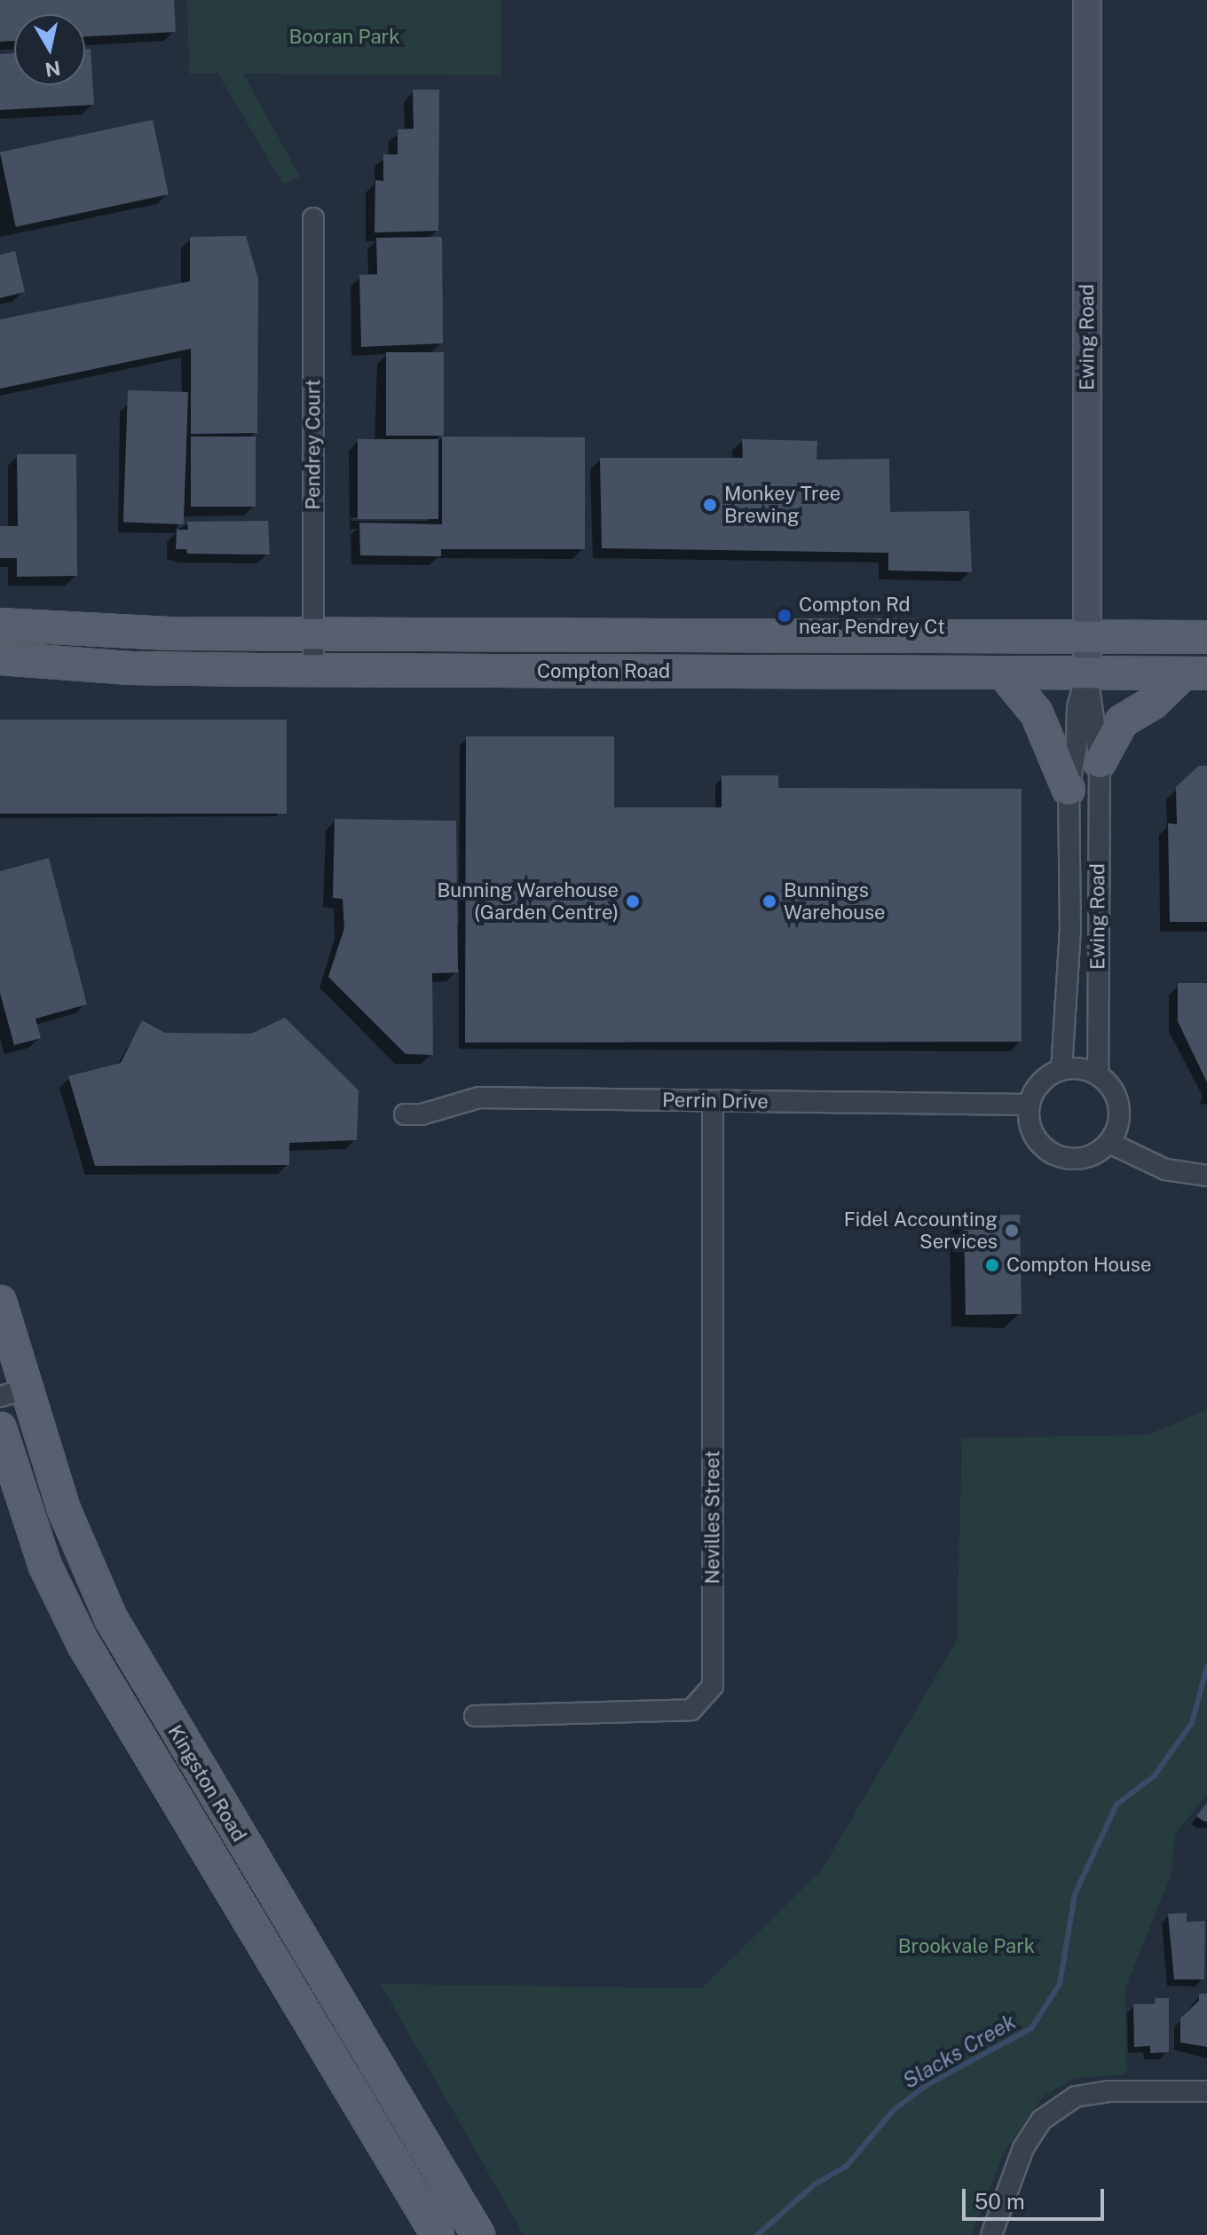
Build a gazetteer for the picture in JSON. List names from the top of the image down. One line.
{"streets":{"main road":["Ewing Road","Compton Road","Kingston Road"],"street":["Pendrey Court","Perrin Drive","Nevilles Street"]},"crossings":[["Ewing Road","Compton Road"],["Ewing Road","Perrin Drive"],["Pendrey Court","Compton Road"],["Perrin Drive","Nevilles Street"]],"water":["Slacks Creek"],"parks":["Booran Park","Brookvale Park"],"places":["Monkey Tree Brewing","Compton Rd near Pendrey Ct","Bunning Warehouse (Garden Centre)","Bunnings Warehouse","Fidel Accounting Services","Compton House"],"scale_bar":"50 m","north":"bottom"}
